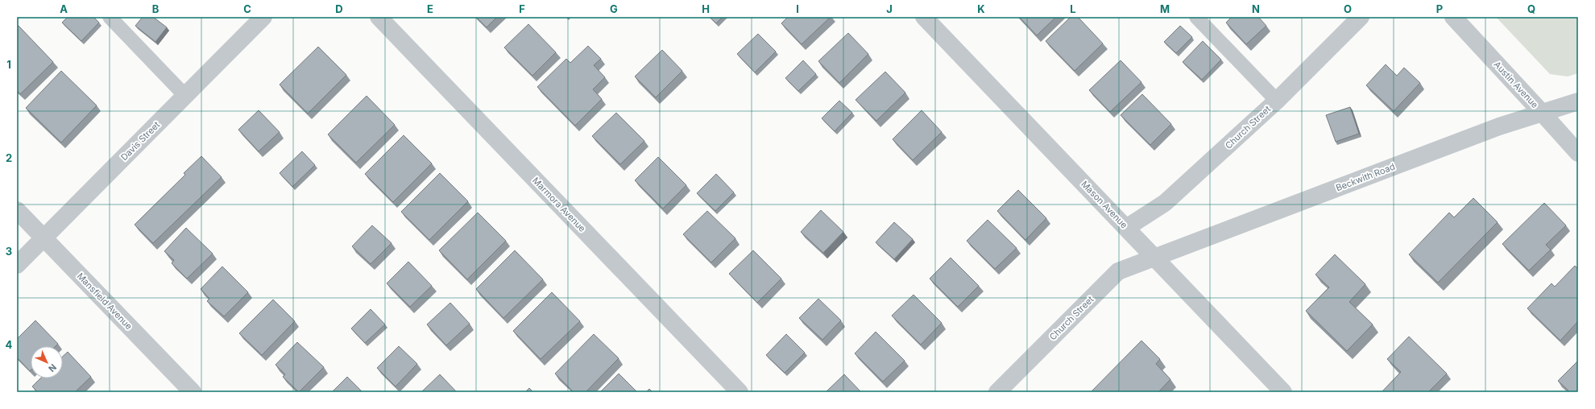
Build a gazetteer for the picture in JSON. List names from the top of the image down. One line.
{"streets":{"street":["Austin Avenue","Church Street","Davis Street","Beckwith Road","Marmora Avenue","Mason Avenue","Mansfield Avenue"]},"crossings":[["Austin Avenue","Beckwith Road"],["Church Street","Beckwith Road"],["Church Street","Mason Avenue"],["Davis Street","Mansfield Avenue"],["Beckwith Road","Mason Avenue"]],"north":"bottom right","grid":{"columns":["A","B","C","D","E","F","G","H","I","J","K","L","M","N","O","P","Q"],"rows":["1","2","3","4"]}}
